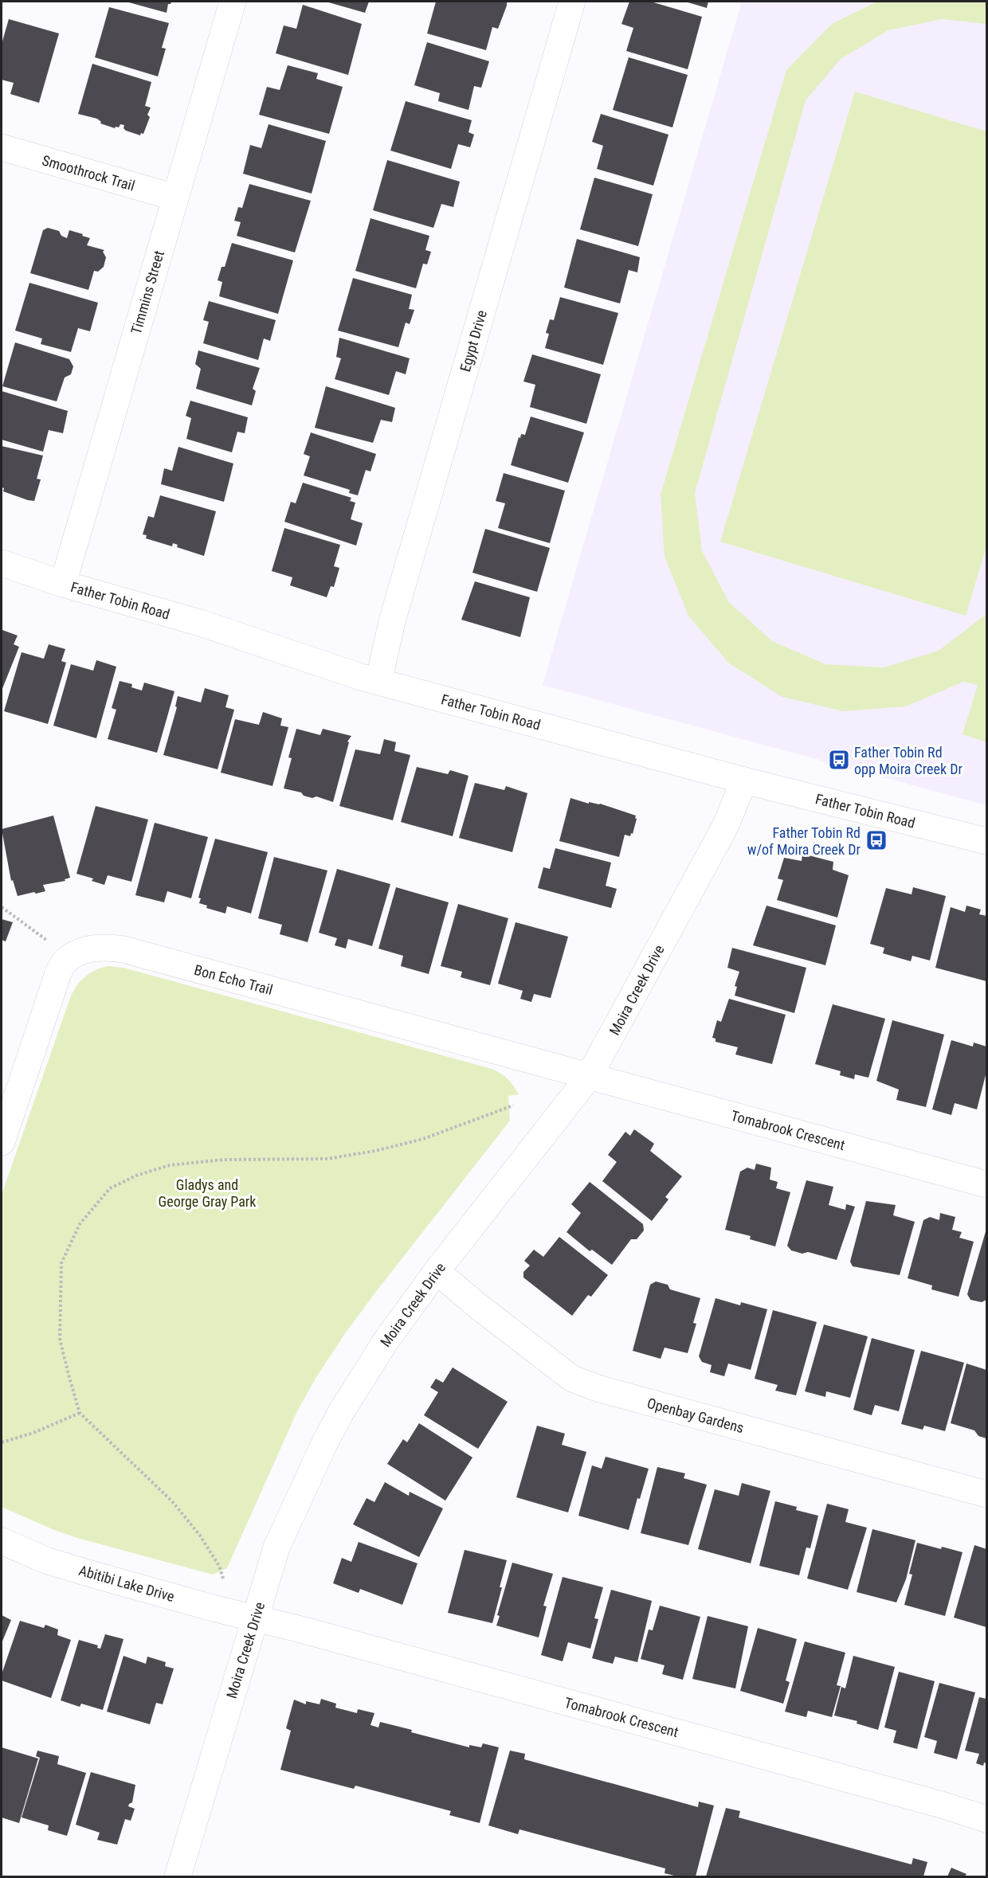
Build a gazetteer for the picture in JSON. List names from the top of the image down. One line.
{"streets":{"street":["Smoothrock Trail","Timmins Street","Egypt Drive","Father Tobin Road","Bon Echo Trail","Moira Creek Drive","Tomabrook Crescent","Openbay Gardens","Abitibi Lake Drive"]},"crossings":[["Smoothrock Trail","Timmins Street"],["Timmins Street","Father Tobin Road"],["Egypt Drive","Father Tobin Road"],["Father Tobin Road","Moira Creek Drive"],["Bon Echo Trail","Moira Creek Drive"],["Bon Echo Trail","Tomabrook Crescent"],["Moira Creek Drive","Tomabrook Crescent"],["Moira Creek Drive","Openbay Gardens"],["Moira Creek Drive","Abitibi Lake Drive"],["Tomabrook Crescent","Abitibi Lake Drive"]],"parks":["Gladys and George Gray Park"],"places":{"bus stop":["Father Tobin Rd opp Moira Creek Dr","Father Tobin Rd w/of Moira Creek Dr"]}}
